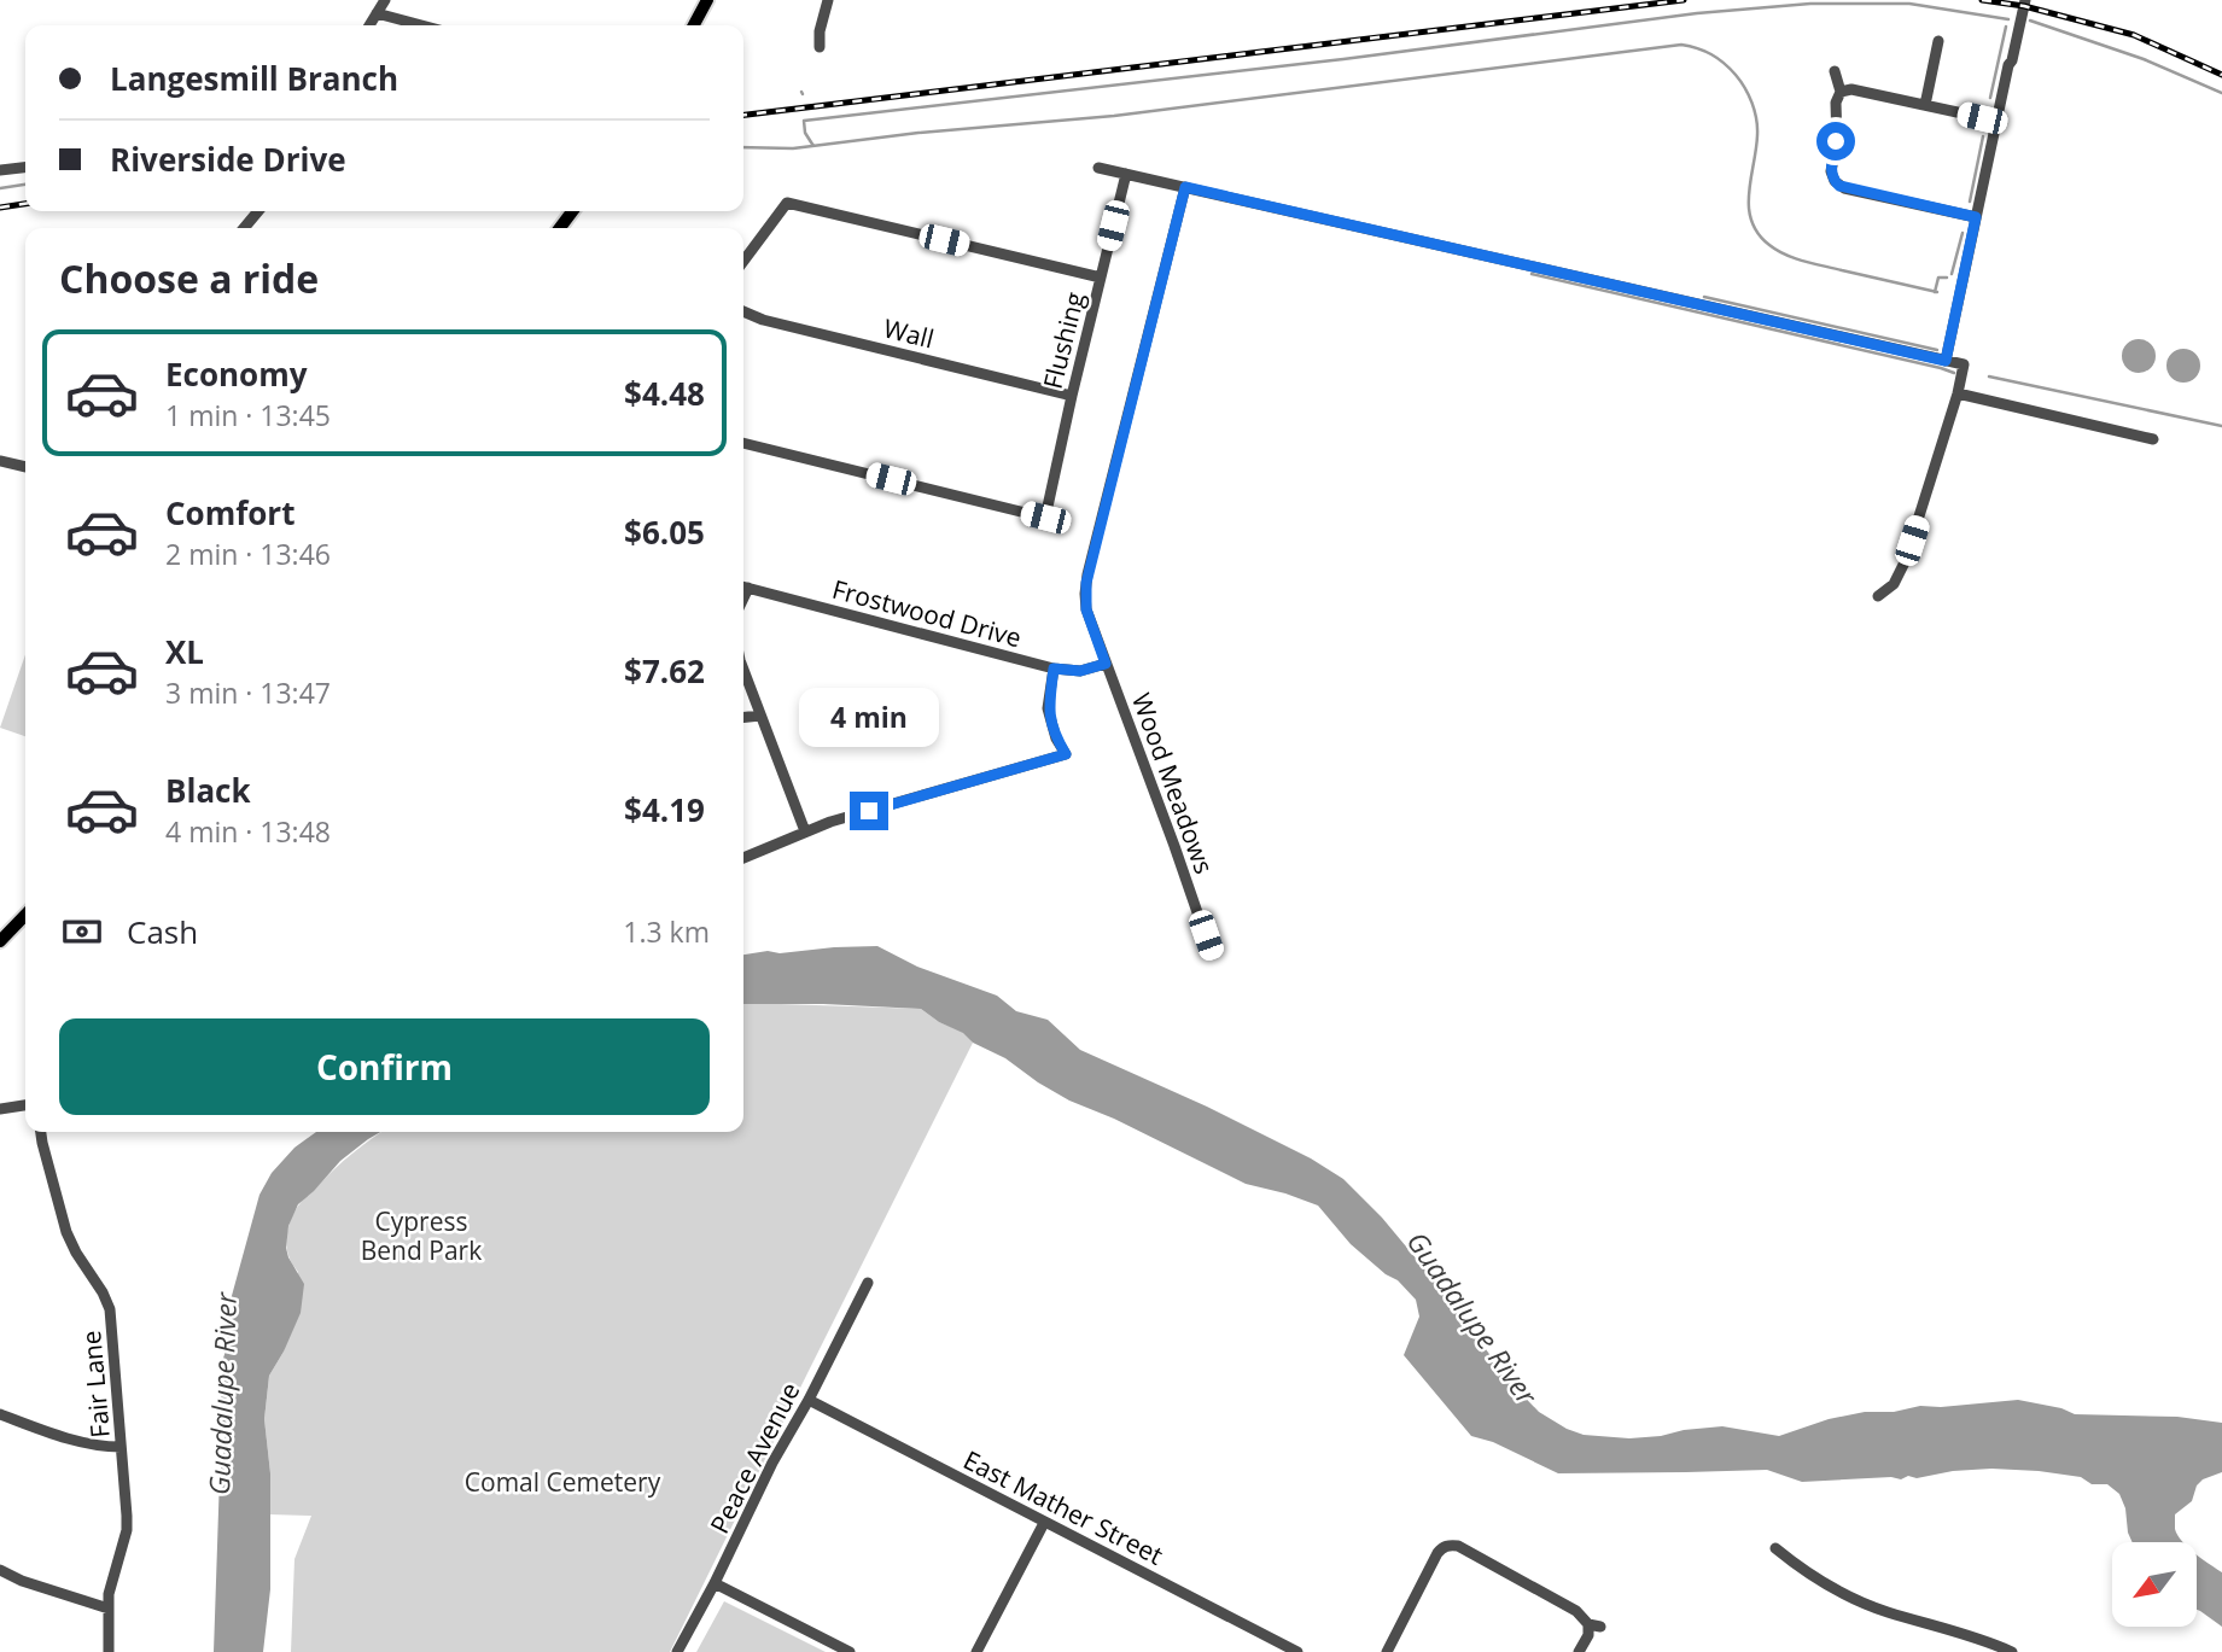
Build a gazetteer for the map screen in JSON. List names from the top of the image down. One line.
{"streets":{"street":["Wall","Flushing","Frostwood Drive","Wood Meadows","Fair Lane","Peace Avenue","East Mather Street"]},"crossings":[["Wall","Flushing"],["Frostwood Drive","Wood Meadows"],["Peace Avenue","East Mather Street"]],"water":["Guadalupe River"],"parks":["Cypress Bend Park","Comal Cemetery"],"north":"bottom left","page":{"banner":["Langesmill Branch","Riverside Drive"],"heading":"Choose a ride","list":[{"name":"Economy","note":"1 min · 13:45","value":"$4.48"},{"name":"Comfort","note":"2 min · 13:46","value":"$6.05"},{"name":"XL","note":"3 min · 13:47","value":"$7.62"},{"name":"Black","note":"4 min · 13:48","value":"$4.19"}],"bubble":"4 min","pay":["Cash","1.3 km"],"buttons":"Confirm"}}
